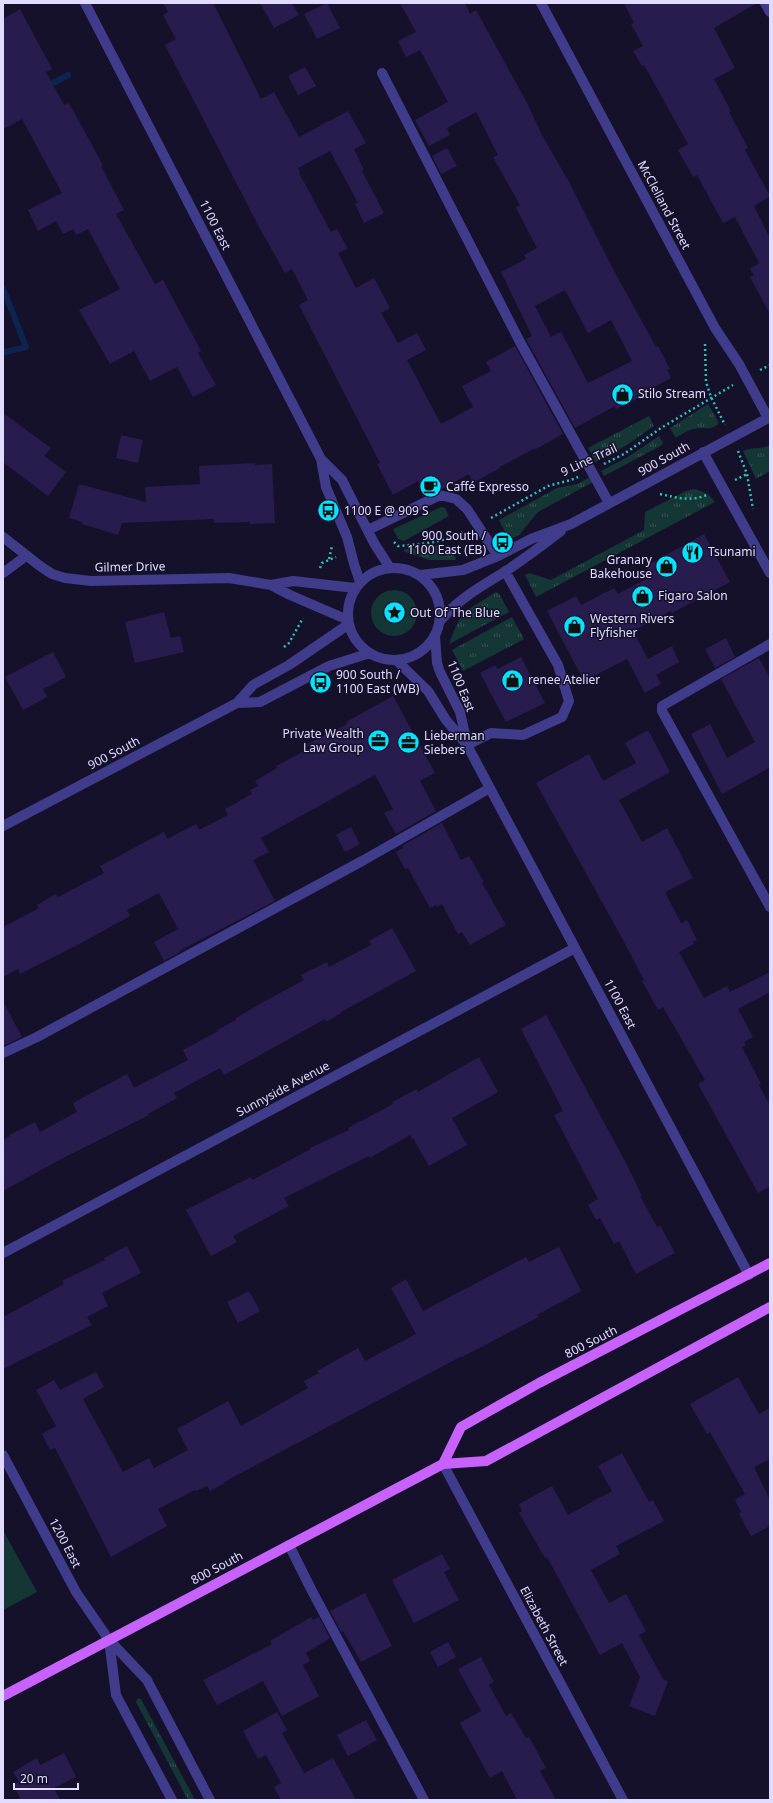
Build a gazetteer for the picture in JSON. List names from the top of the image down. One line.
{"streets":{"main road":["800 South"],"street":["McClelland Street","1100 East","900 South","Gilmer Drive","Sunnyside Avenue","1200 East","Elizabeth Street"],"path":["9 Line Trail"]},"crossings":[["McClelland Street","900 South"],["1100 East","900 South"],["1100 East","Gilmer Drive"],["1100 East","Sunnyside Avenue"],["1100 East","800 South"],["900 South","Gilmer Drive"],["800 South","1200 East"],["800 South","Elizabeth Street"]],"places":{"shop":["Stilo Stream","Granary Bakehouse","Figaro Salon","Western Rivers Flyfisher","renee Atelier"],"cafe":["Caffé Expresso"],"bus stop":["1100 E @ 909 S","900 South / 1100 East (EB)","900 South / 1100 East (WB)"],"restaurant":["Tsunami"],"place":["Out Of The Blue"],"office":["Private Wealth Law Group","Lieberman Siebers"]},"scale_bar":"20 m"}
